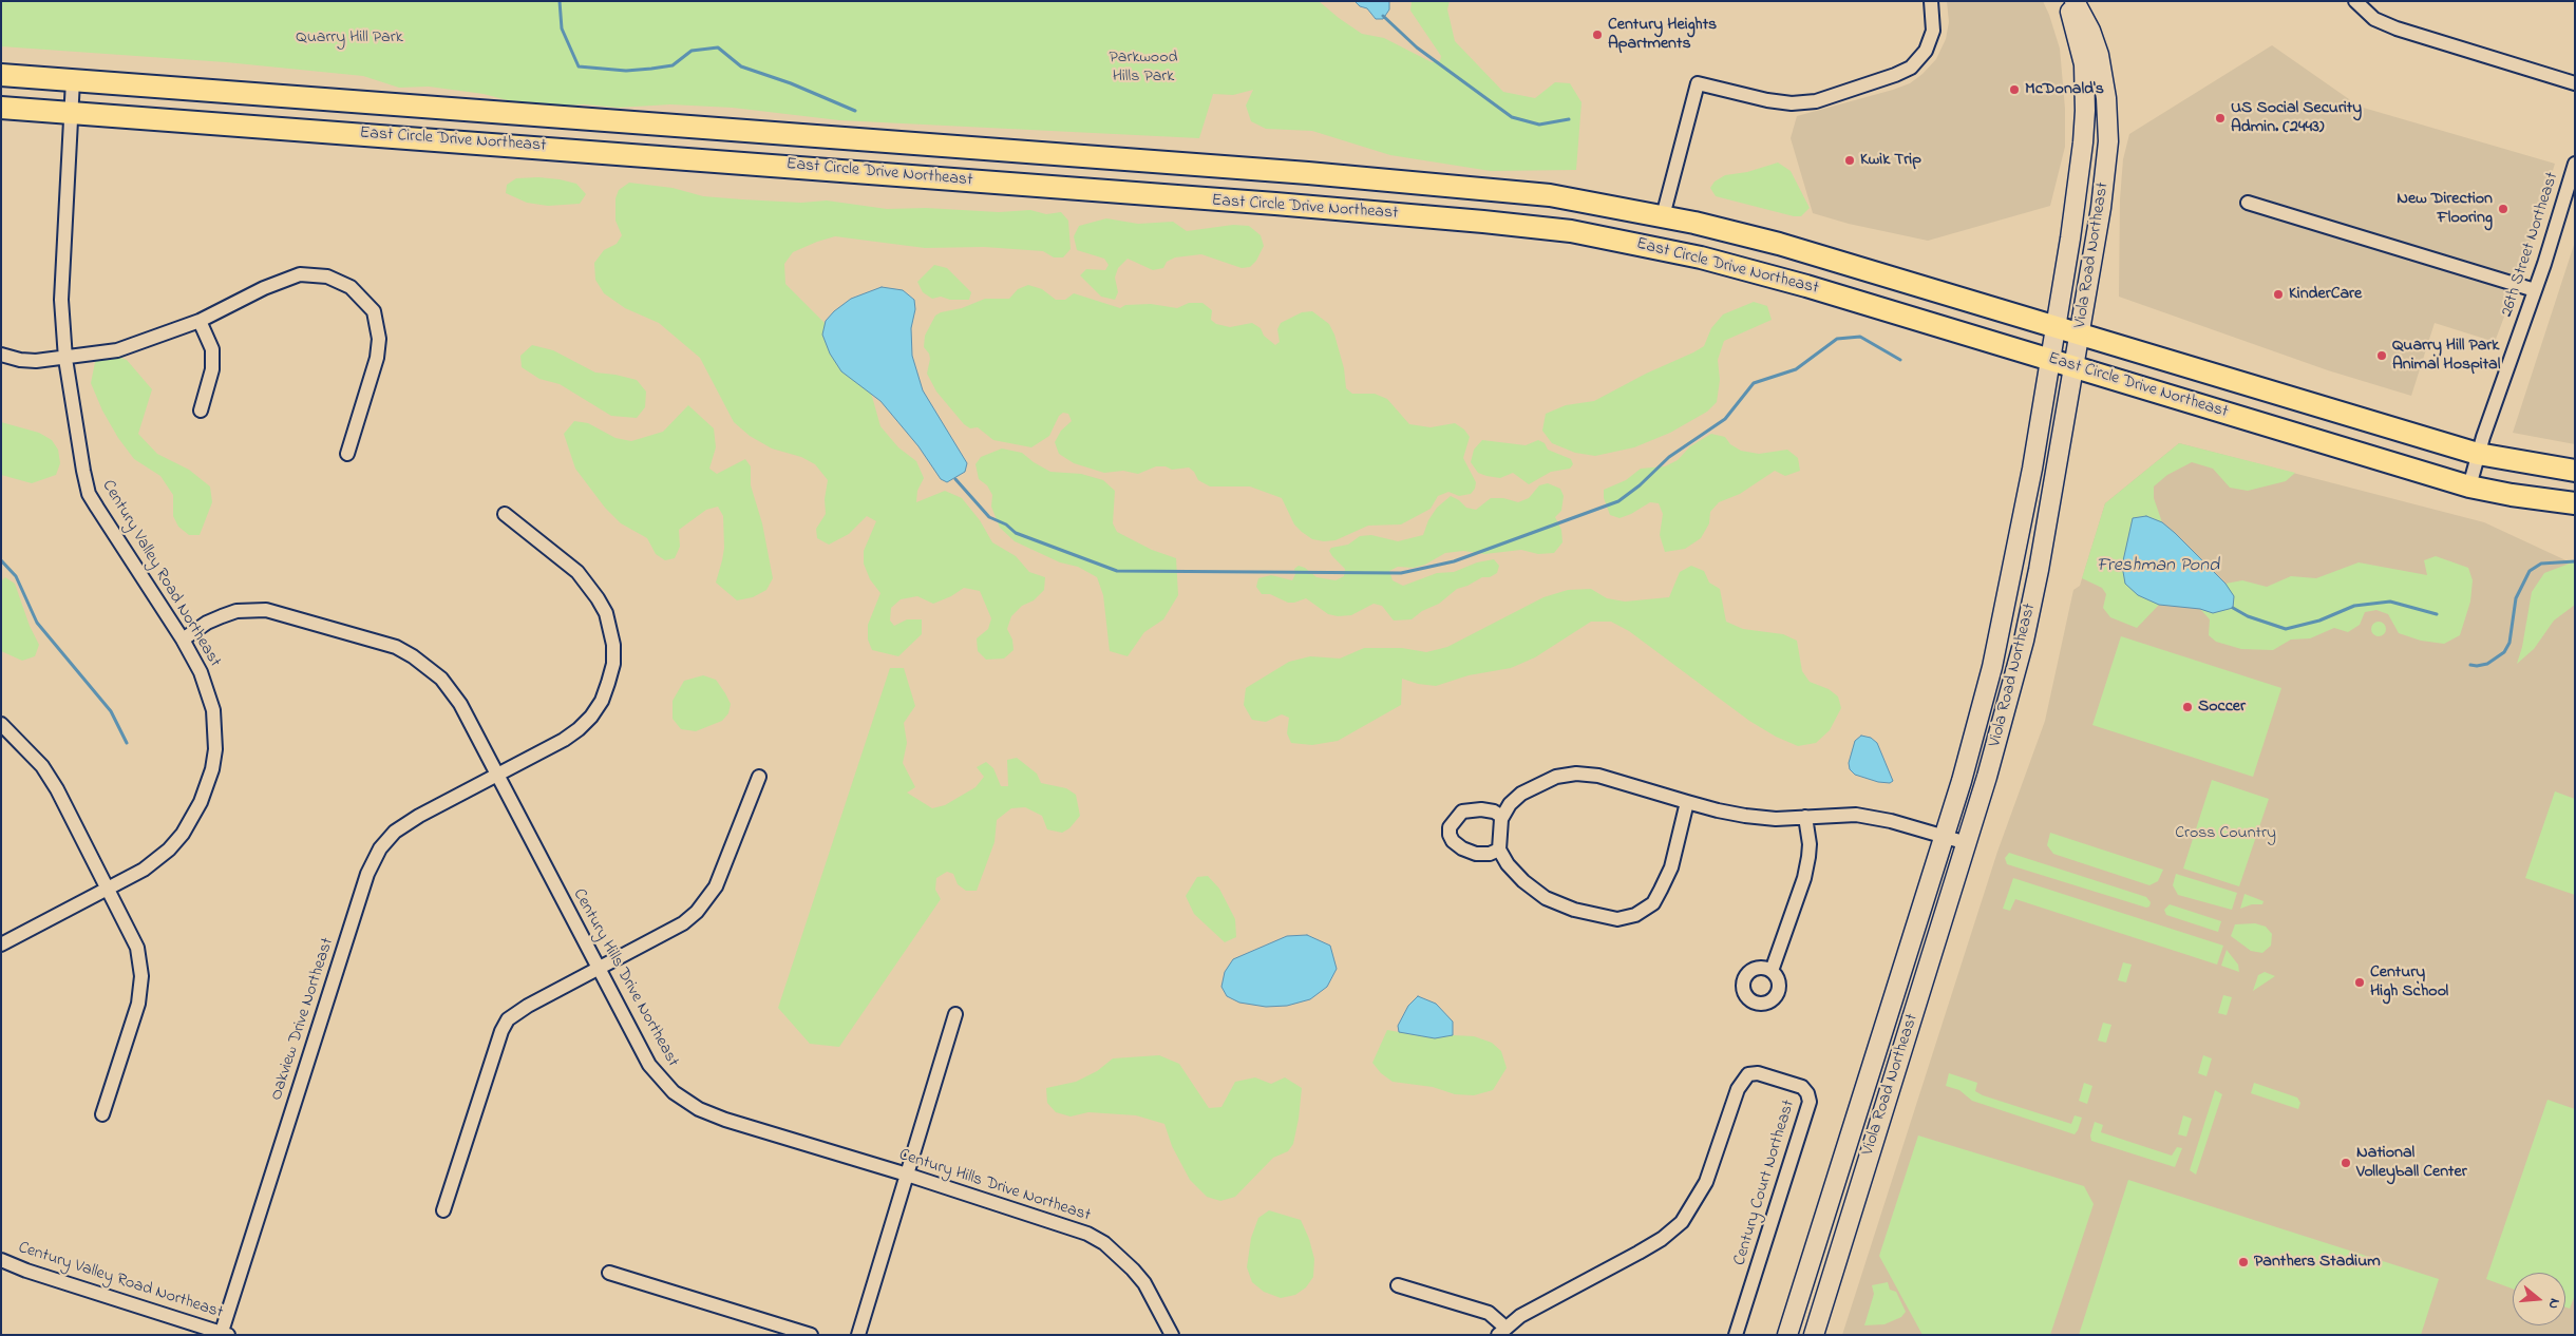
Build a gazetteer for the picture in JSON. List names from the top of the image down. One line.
{"streets":{"main road":["East Circle Drive Northeast","Viola Road Northeast"],"street":["26th Street Northeast","Century Valley Road Northeast","Century Hills Drive Northeast","Oakview Drive Northeast","Century Court Northeast"]},"crossings":[["East Circle Drive Northeast","26th Street Northeast"],["East Circle Drive Northeast","Viola Road Northeast"],["East Circle Drive Northeast","Century Valley Road Northeast"],["Century Valley Road Northeast","Century Hills Drive Northeast"],["Century Valley Road Northeast","Oakview Drive Northeast"],["Century Hills Drive Northeast","Oakview Drive Northeast"]],"water":["Freshman Pond"],"parks":["Quarry Hill Park","Parkwood Hills Park","Cross Country"],"places":["Century Heights Apartments","McDonald's","US Social Security Admin. (2443)","Kwik Trip","New Direction Flooring","KinderCare","Quarry Hill Park Animal Hospital","Soccer","Century High School","National Volleyball Center","Panthers Stadium"],"north":"right"}
